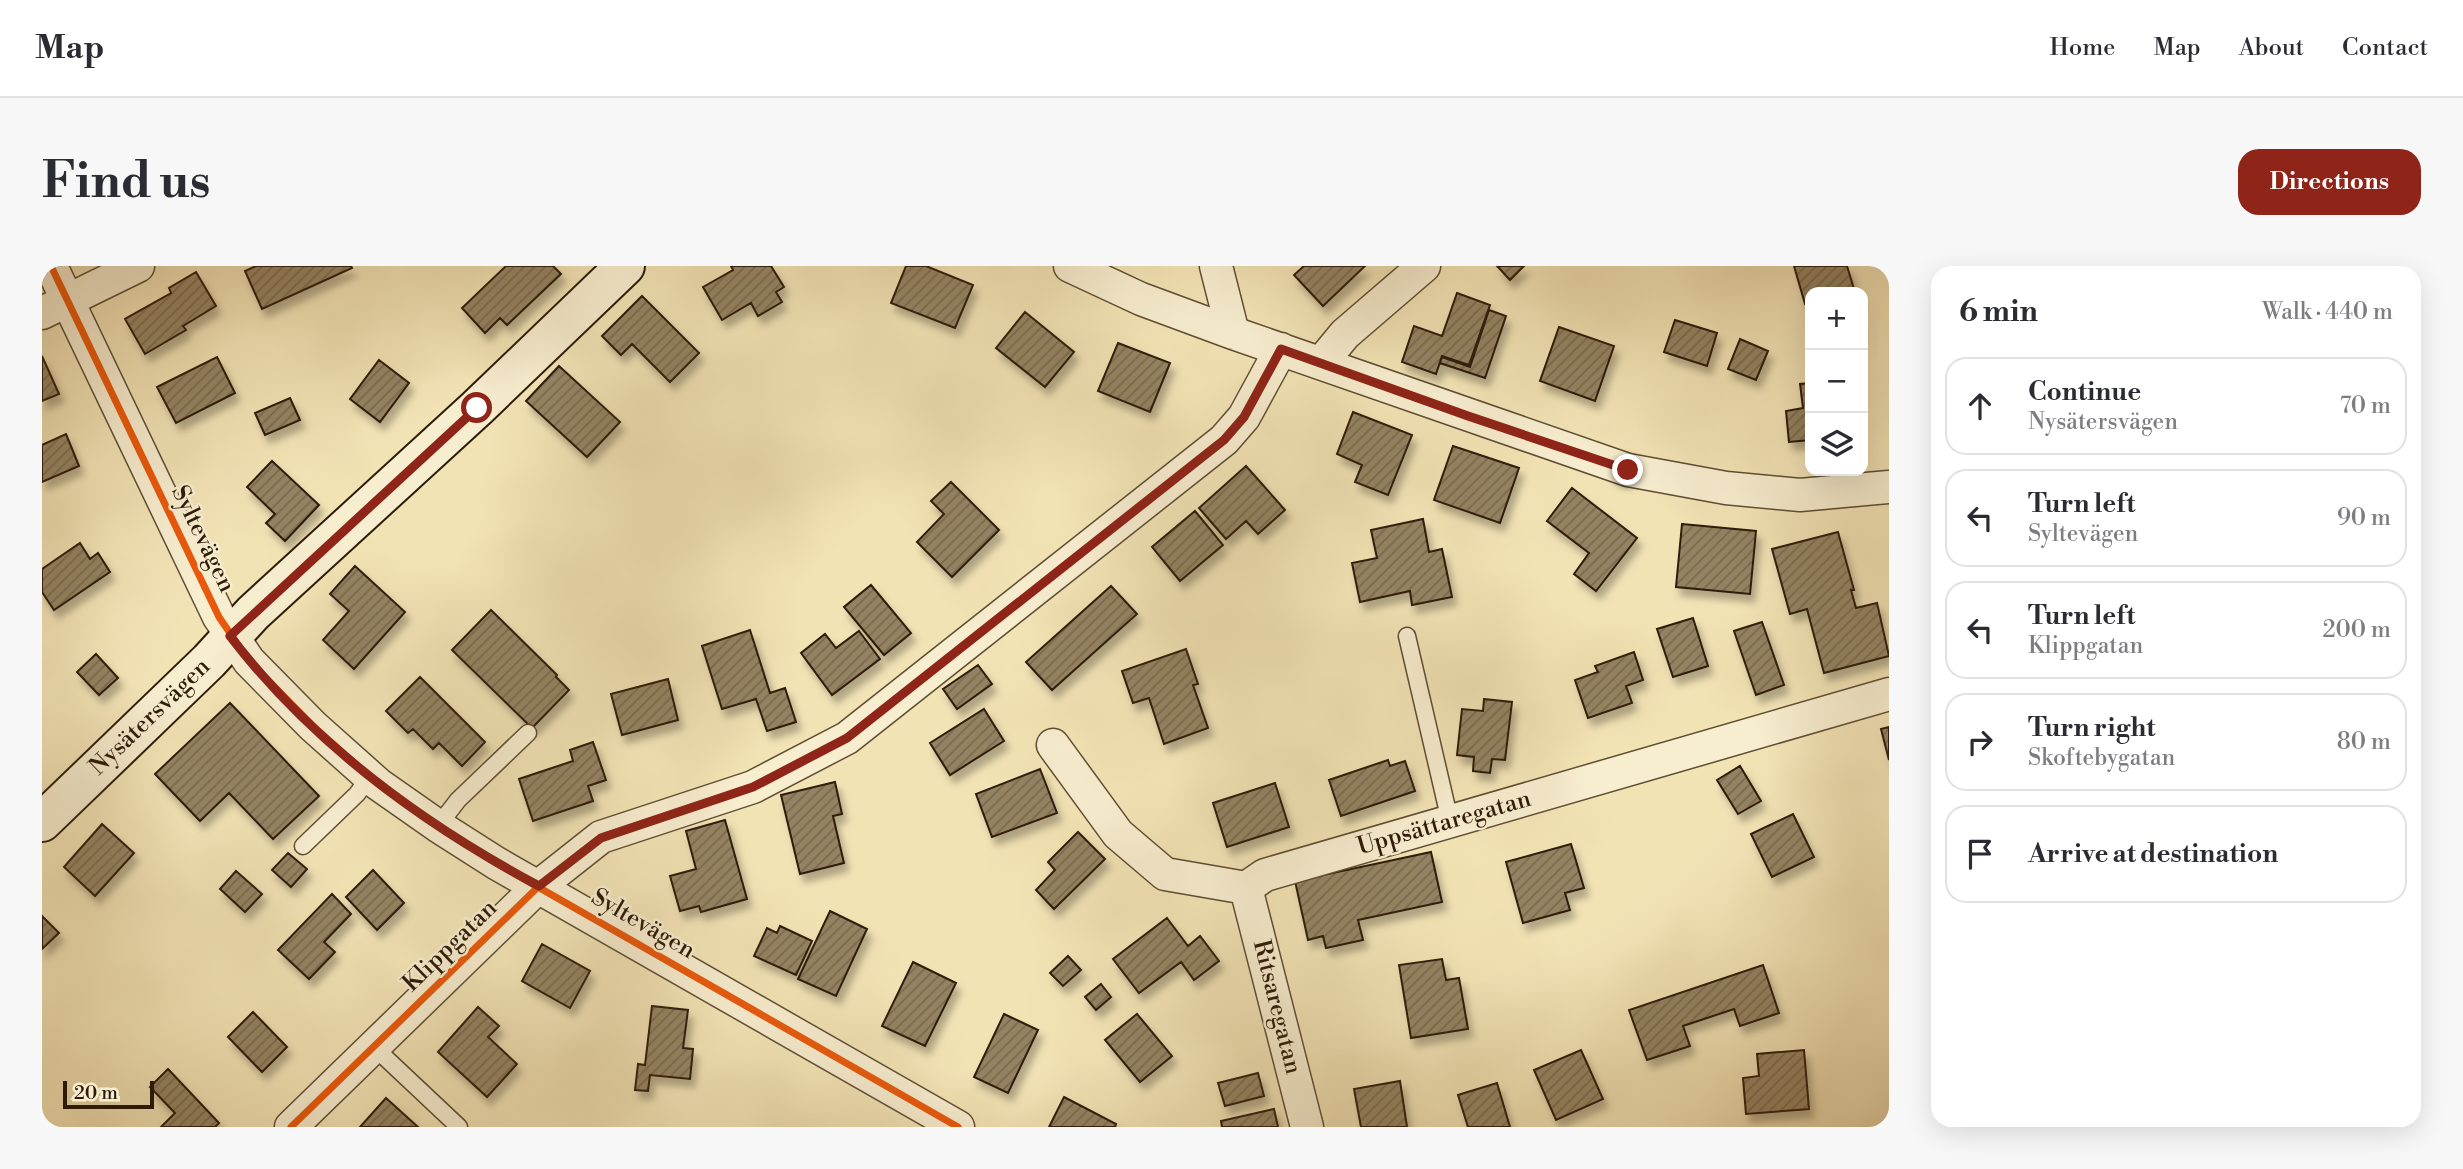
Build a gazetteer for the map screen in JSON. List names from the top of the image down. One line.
{"streets":{"street":["Syltevägen","Nysätersvägen","Uppsättaregatan","Klippgatan","Ritsaregatan"]},"crossings":[["Syltevägen","Nysätersvägen"],["Syltevägen","Klippgatan"],["Uppsättaregatan","Ritsaregatan"]],"scale_bar":"20 m","page":{"header":"Map","nav":["Home","Map","About","Contact"],"buttons":"Directions","title":"Find us","heading":["6 min","Walk · 440 m"],"map_buttons":["+","−"],"list":[["Continue","Nysätersvägen","70 m"],["Turn left","Syltevägen","90 m"],["Turn left","Klippgatan","200 m"],["Turn right","Skoftebygatan","80 m"],"Arrive at destination"],"scale":"20 m"}}
